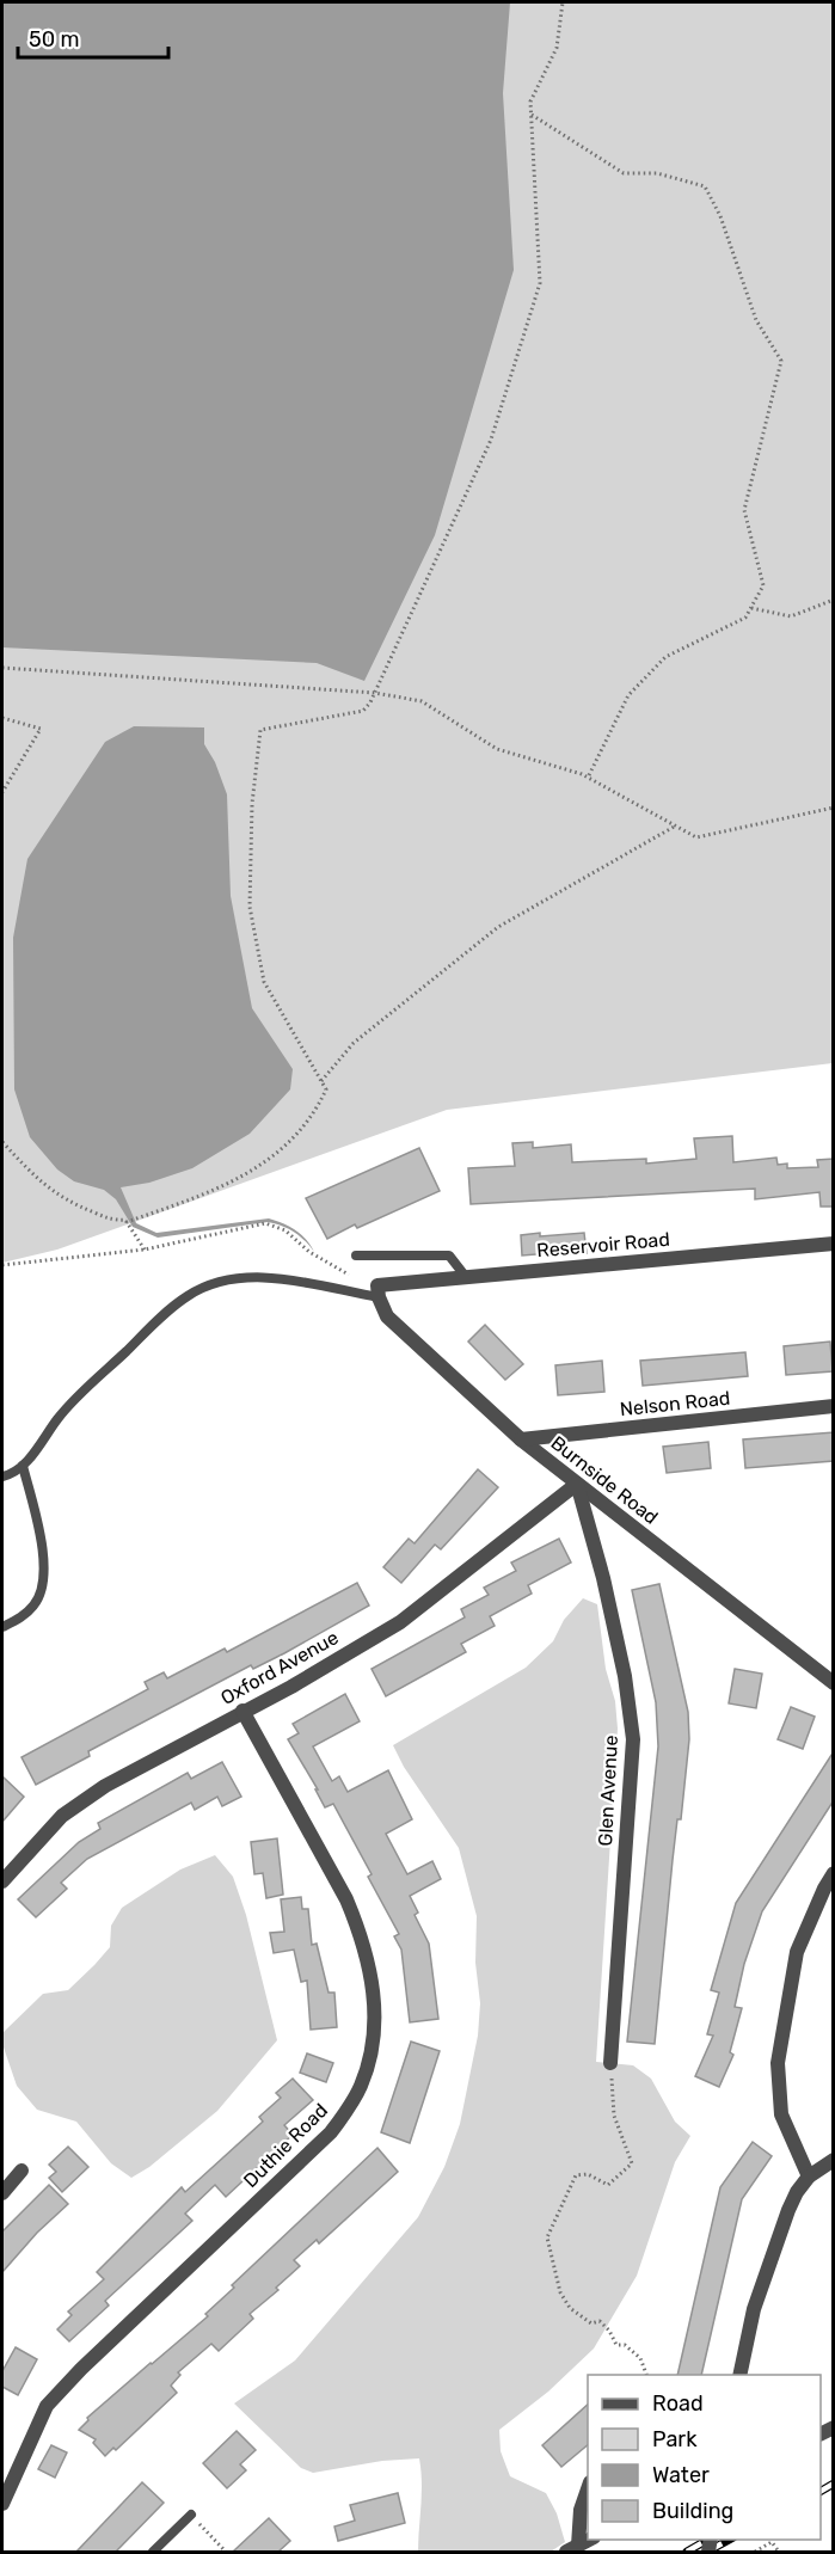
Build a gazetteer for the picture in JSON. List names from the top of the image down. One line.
{"streets":{"street":["Reservoir Road","Nelson Road","Burnside Road","Oxford Avenue","Glen Avenue","Duthie Road"]},"crossings":[["Reservoir Road","Burnside Road"],["Nelson Road","Burnside Road"],["Burnside Road","Oxford Avenue"],["Burnside Road","Glen Avenue"],["Oxford Avenue","Glen Avenue"],["Oxford Avenue","Duthie Road"]],"legend":["Road","Park","Water","Building"],"scale_bar":"50 m"}
